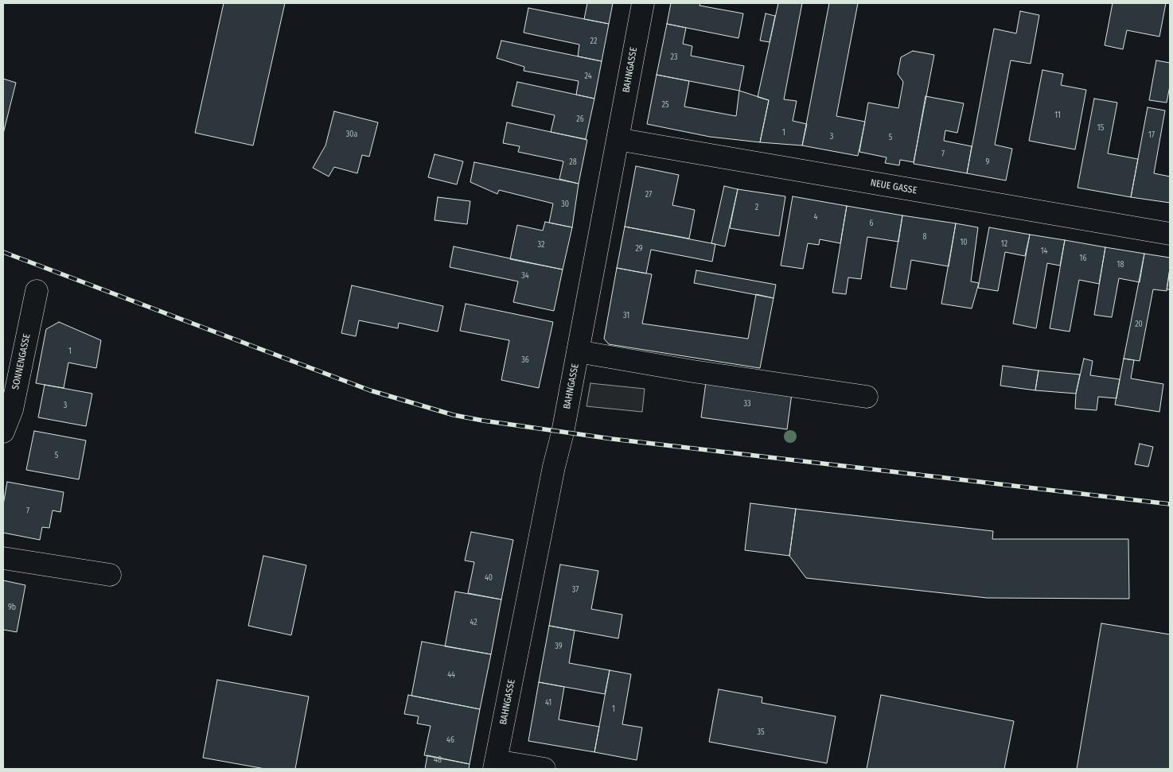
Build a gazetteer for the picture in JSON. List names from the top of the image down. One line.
{"streets":{"street":["BAHNGASSE","NEUE GASSE","SONNENGASSE"]},"crossings":[["BAHNGASSE","NEUE GASSE"]],"house_numbers":["22","23","24","25","11","26","15","1","30a","17","3","5","7","28","9","27","30","2","4","6","8","10","12","32","29","14","16","18","34","31","20","1","36","33","3","5","7","40","37","9b","42","39","44","41","1","35","46","48"]}
